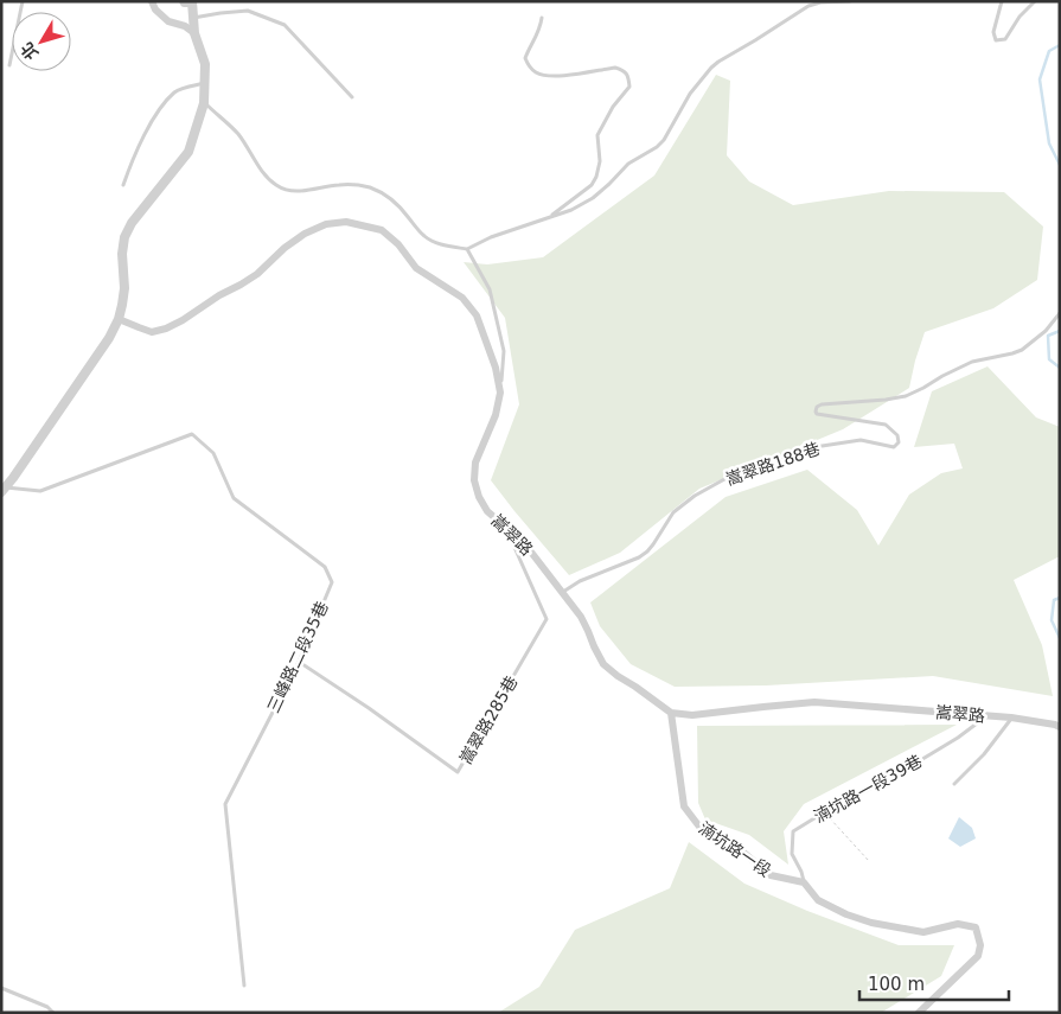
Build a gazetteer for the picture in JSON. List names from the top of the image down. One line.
{"streets":{"street":["嵩翠路","湳坑路一段"],"lane":["嵩翠路188巷","三峰路二段35巷","嵩翠路285巷","湳坑路一段39巷"]},"crossings":[["嵩翠路188巷","嵩翠路"],["嵩翠路","嵩翠路285巷"],["嵩翠路","湳坑路一段39巷"],["嵩翠路","湳坑路一段"],["三峰路二段35巷","嵩翠路285巷"],["湳坑路一段39巷","湳坑路一段"]],"scale_bar":"100 m","north":"bottom left"}
